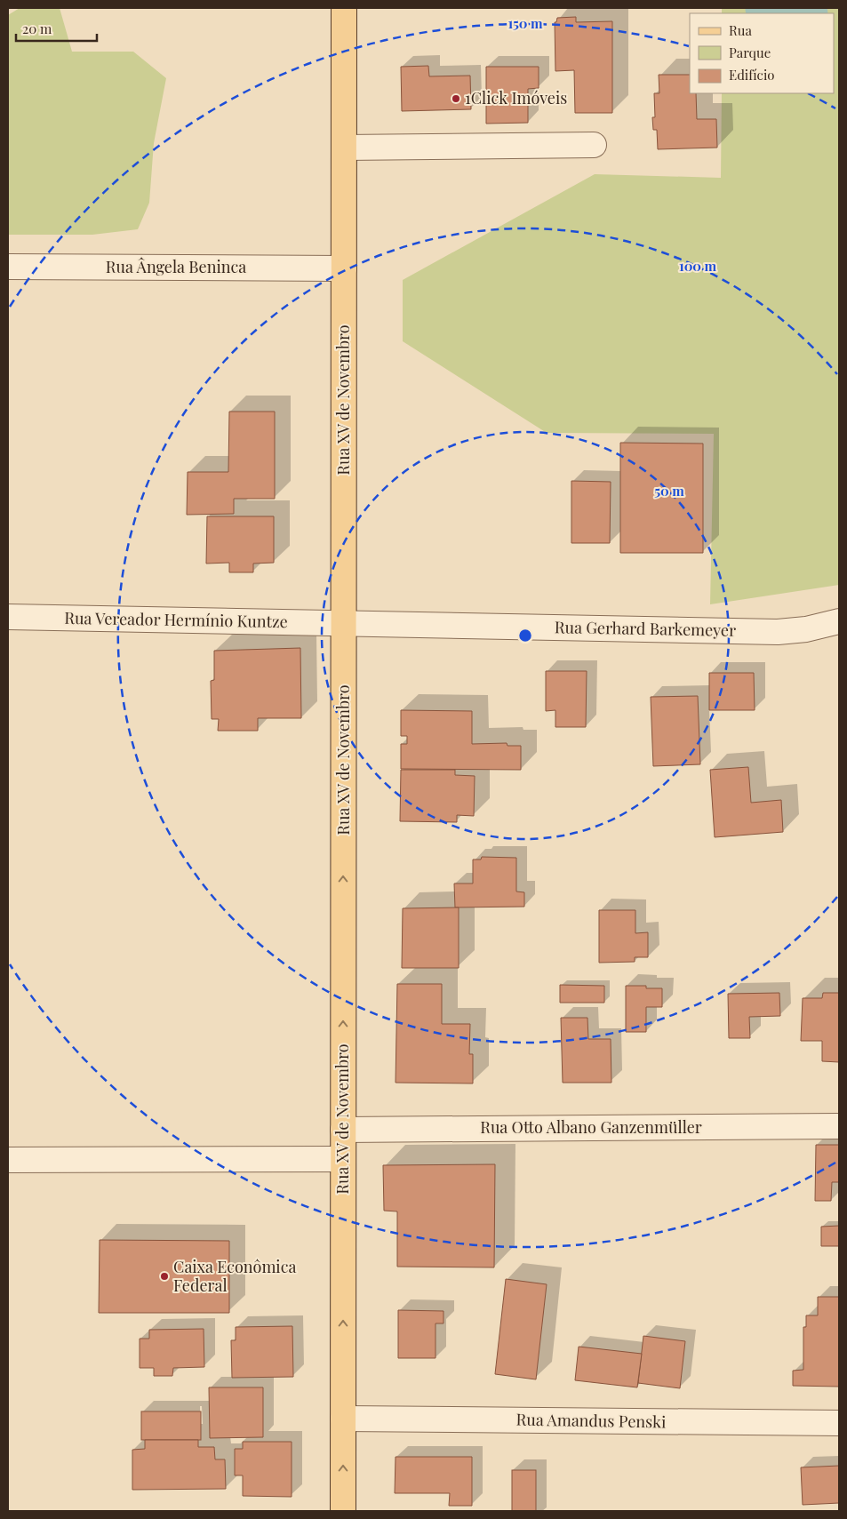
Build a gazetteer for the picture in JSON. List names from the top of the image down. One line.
{"streets":{"main road":["Rua XV de Novembro"],"street":["Rua Ângela Beninca","Rua Vereador Hermínio Kuntze","Rua Gerhard Barkemeyer","Rua Otto Albano Ganzenmüller","Rua Amandus Penski"]},"crossings":[["Rua Ângela Beninca","Rua XV de Novembro"],["Rua XV de Novembro","Rua Vereador Hermínio Kuntze"],["Rua XV de Novembro","Rua Gerhard Barkemeyer"],["Rua XV de Novembro","Rua Otto Albano Ganzenmüller"],["Rua XV de Novembro","Rua Amandus Penski"],["Rua Vereador Hermínio Kuntze","Rua Gerhard Barkemeyer"]],"one_way":["Rua XV de Novembro"],"places":["1Click Imóveis","Caixa Econômica Federal"],"legend":["Rua","Parque","Edifício"],"scale_bar":"20 m","rings":["150 m","100 m","50 m"]}
